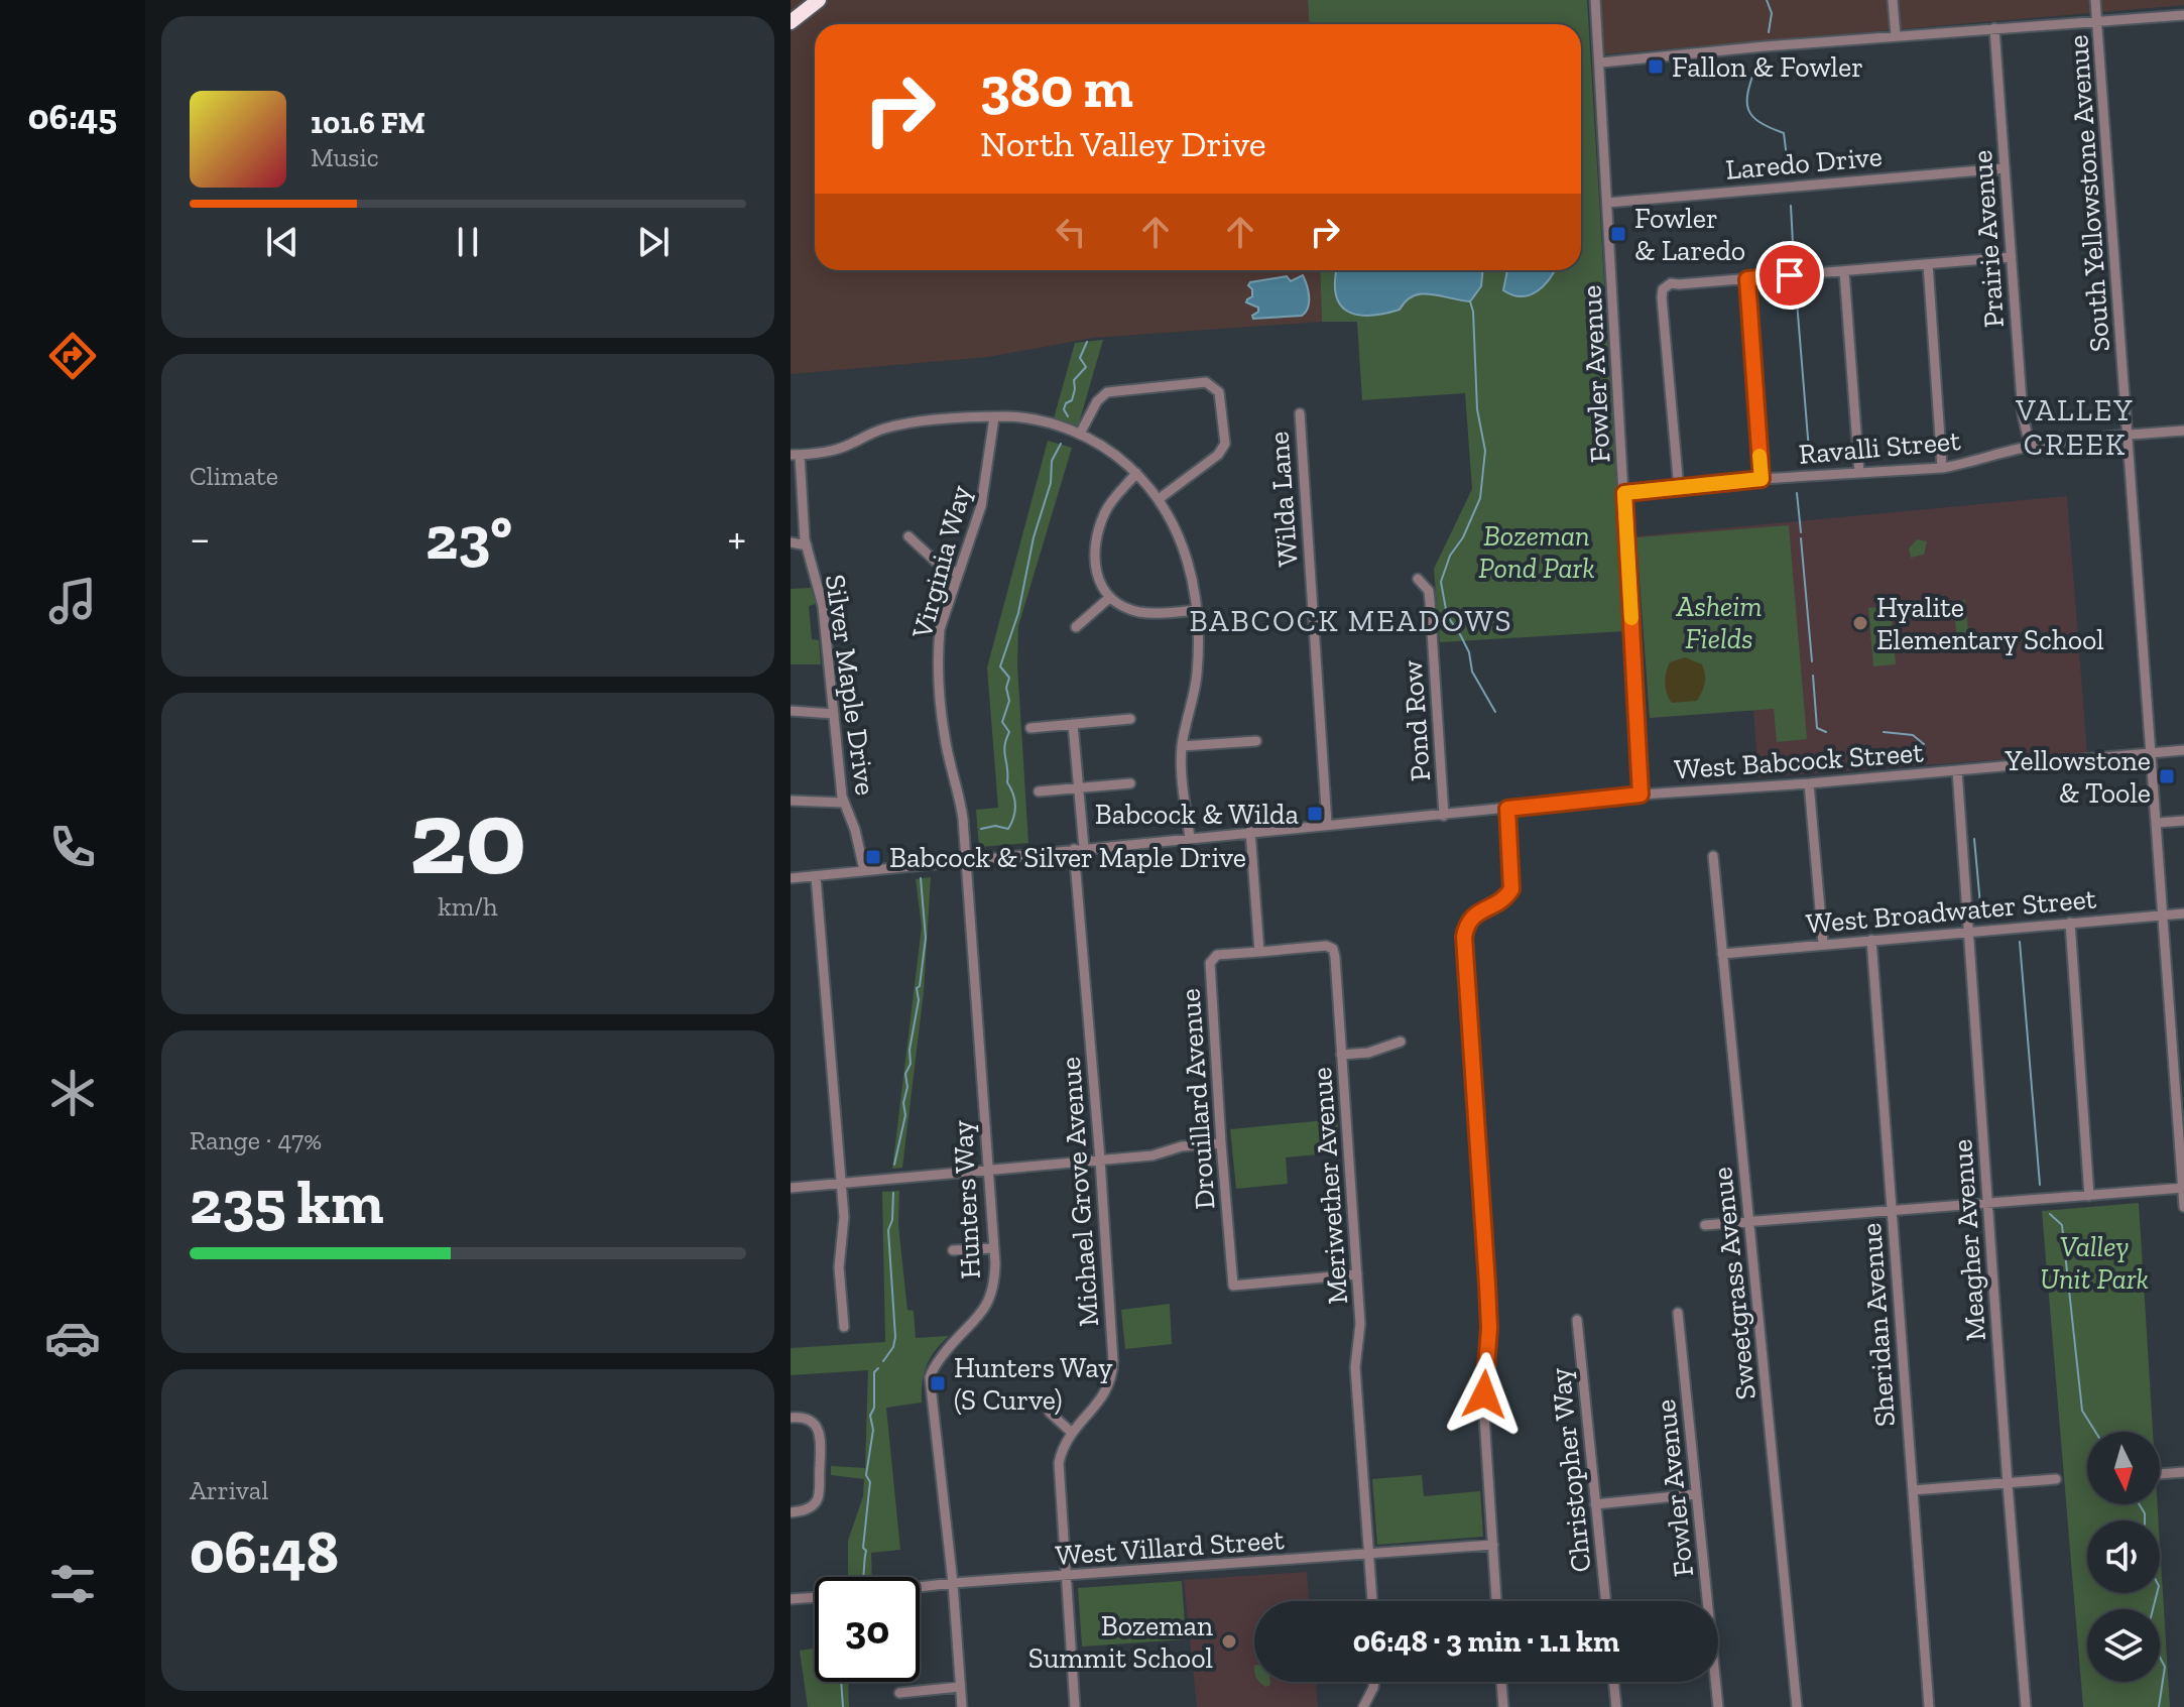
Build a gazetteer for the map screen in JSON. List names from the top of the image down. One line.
{"streets":{"street":["Laredo Drive","South Yellowstone Avenue","Prairie Avenue","Fowler Avenue","Ravalli Street","Wilda Lane","Virginia Way","Silver Maple Drive","Pond Row","West Babcock Street","West Broadwater Street","Drouillard Avenue","Meriwether Avenue","Michael Grove Avenue","Hunters Way","Meagher Avenue","Sweetgrass Avenue","Sheridan Avenue","Christopher Way","West Villard Street"]},"crossings":[["Laredo Drive","Prairie Avenue"],["Laredo Drive","Fowler Avenue"],["South Yellowstone Avenue","Ravalli Street"],["South Yellowstone Avenue","West Babcock Street"],["South Yellowstone Avenue","West Broadwater Street"],["Prairie Avenue","Ravalli Street"],["Fowler Avenue","Ravalli Street"],["Fowler Avenue","West Babcock Street"],["Wilda Lane","West Babcock Street"],["Virginia Way","West Babcock Street"],["Virginia Way","Hunters Way"],["Silver Maple Drive","West Babcock Street"],["Pond Row","West Babcock Street"],["West Babcock Street","Michael Grove Avenue"],["West Babcock Street","Hunters Way"],["West Babcock Street","Meagher Avenue"],["West Broadwater Street","Meagher Avenue"],["West Broadwater Street","Sweetgrass Avenue"],["West Broadwater Street","Sheridan Avenue"],["Drouillard Avenue","Meriwether Avenue"],["Meriwether Avenue","West Villard Street"],["Michael Grove Avenue","West Villard Street"],["Hunters Way","West Villard Street"]],"districts":["VALLEY CREEK","BABCOCK MEADOWS"],"parks":["Bozeman Pond Park","Asheim Fields","Valley Unit Park"],"places":{"transit":["Fallon & Fowler","Fowler & Laredo","Yellowstone & Toole","Babcock & Wilda","Babcock & Silver Maple Drive","Hunters Way (S Curve)"],"other":["Hyalite Elementary School","Bozeman Summit School"]},"north":"bottom","page":{"tabs":"06:45","turn":["380 m","North Valley Drive"],"song":["101.6 FM","Music"],"tile":["Climate",["20","km/h"],["Range · 47%","235 km"],["Arrival","06:48"]],"heat":["−","23°","+"],"limit":"30","trip":"06:48 · 3 min · 1.1 km"}}
